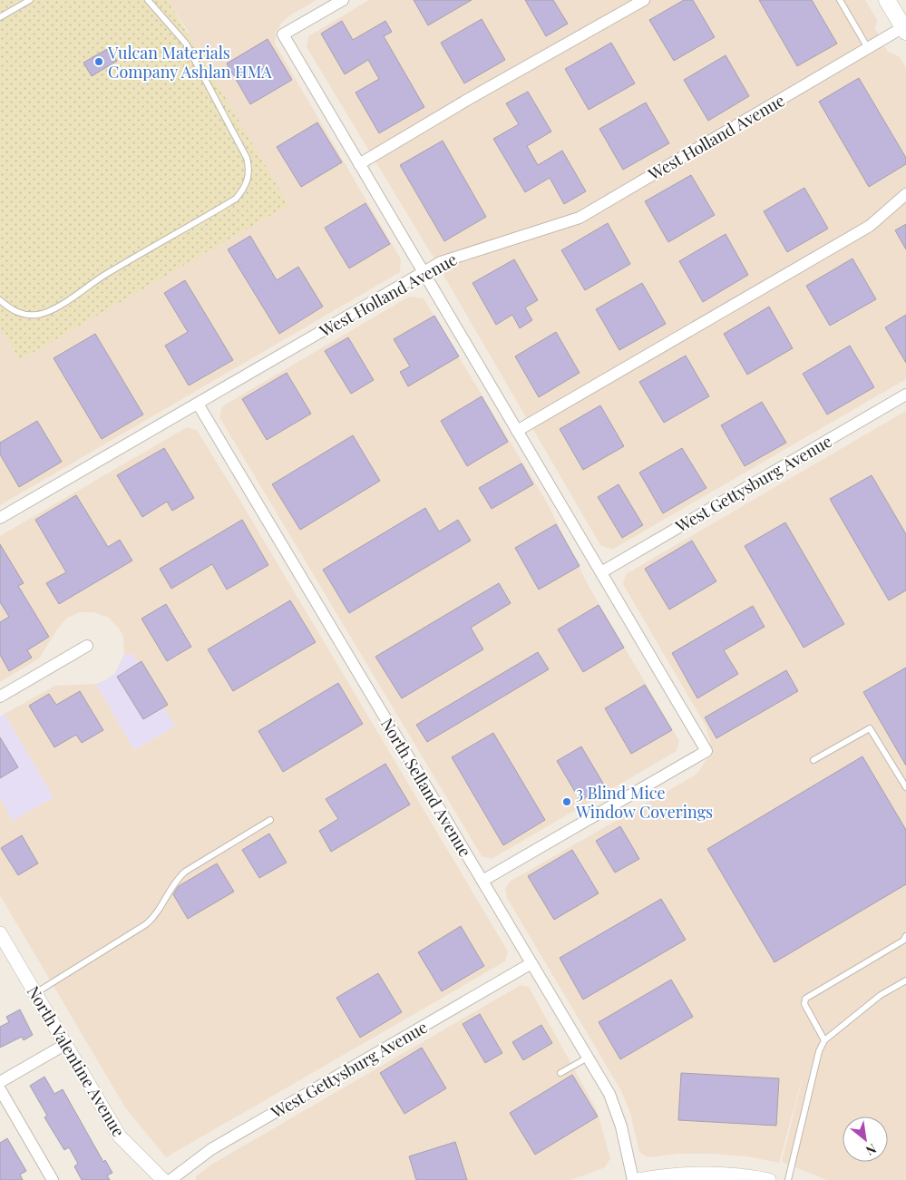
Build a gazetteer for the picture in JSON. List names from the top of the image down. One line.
{"streets":{"street":["West Holland Avenue","West Gettysburg Avenue","North Selland Avenue","North Valentine Avenue"]},"crossings":[["West Holland Avenue","North Selland Avenue"],["West Gettysburg Avenue","North Selland Avenue"]],"places":["Vulcan Materials Company Ashlan HMA","3 Blind Mice Window Coverings"],"north":"bottom right"}
